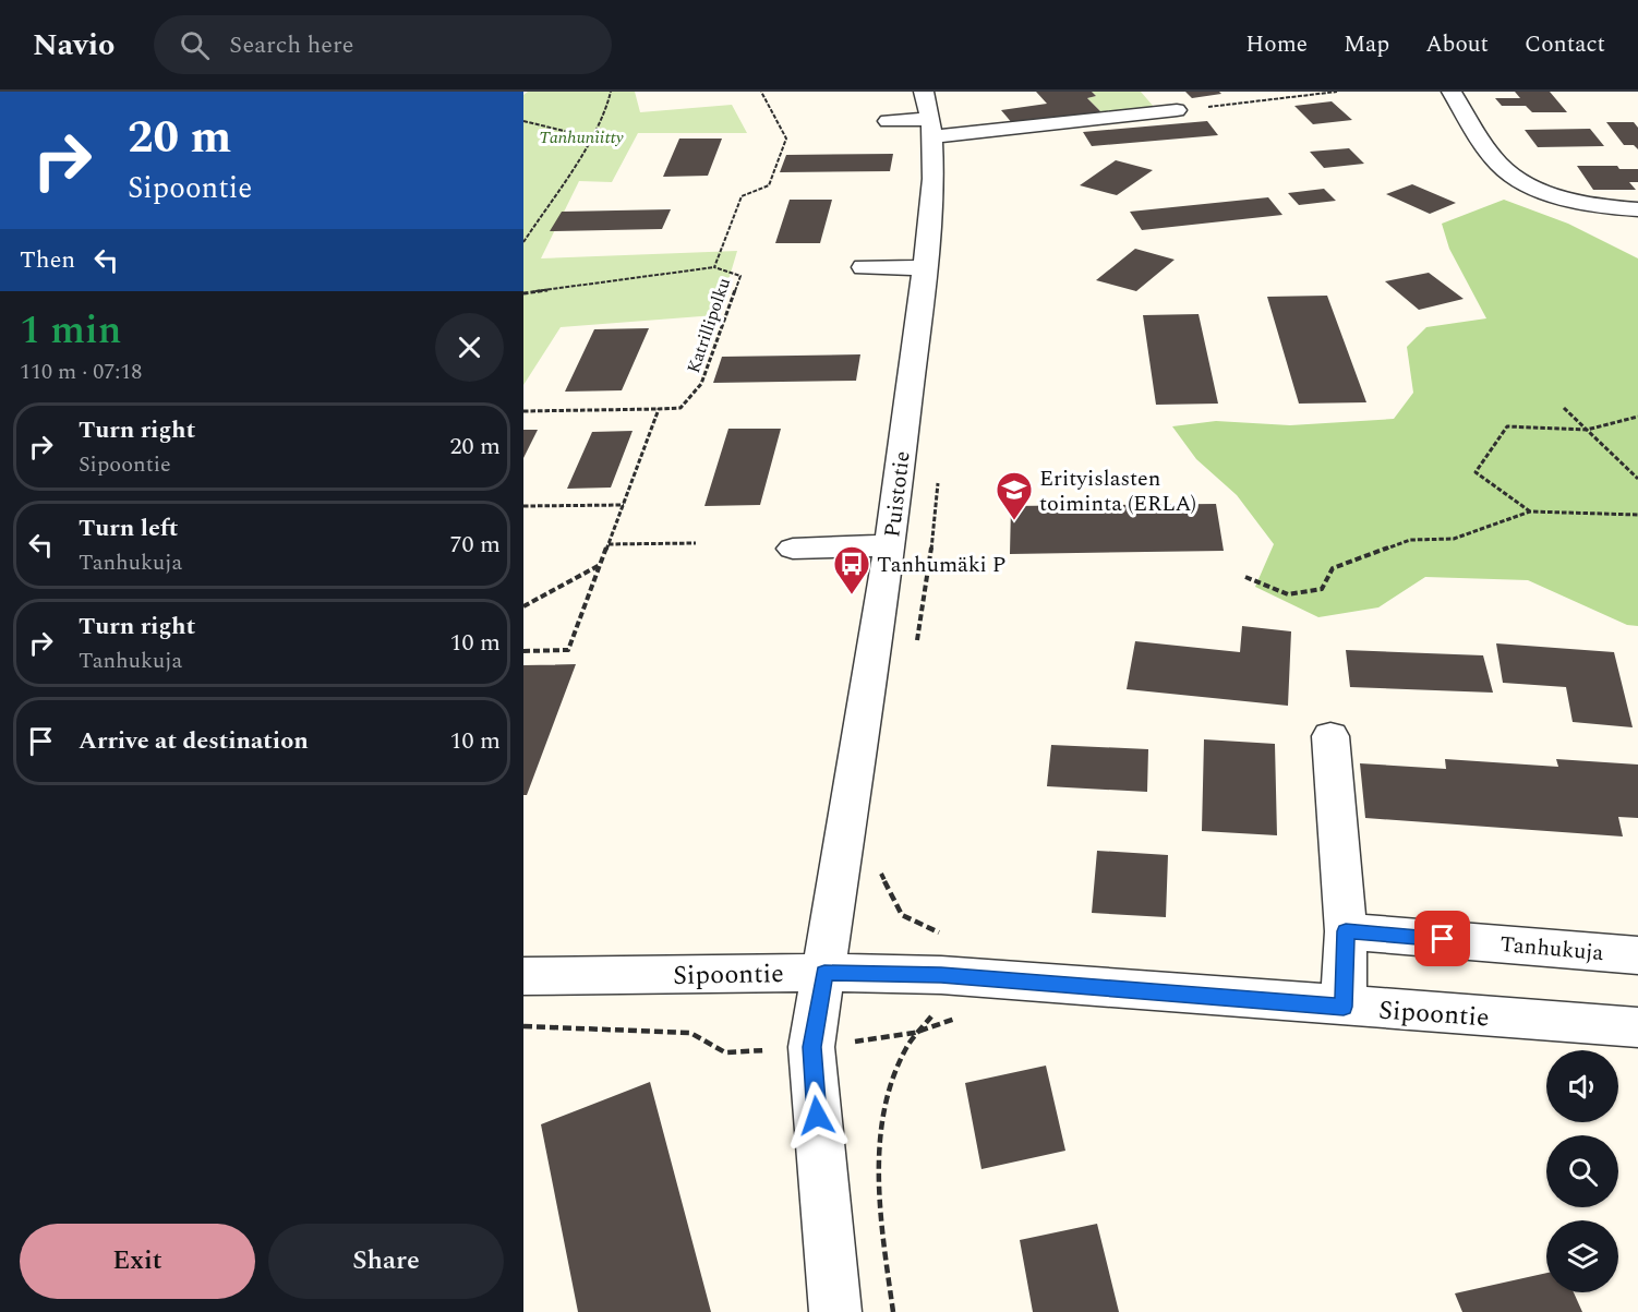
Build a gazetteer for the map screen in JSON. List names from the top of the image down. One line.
{"streets":{"street":["Puistotie","Tanhukuja","Sipoontie"],"path":["Katrillipolku"]},"crossings":[["Puistotie","Sipoontie"]],"parks":["Tanhuniitty"],"places":{"school or university":["Erityislasten toiminta (ERLA)"],"bus stop":["Tanhumäki P"]},"page":{"header":"Navio","search":"Search here","nav":["Home","Map","About","Contact"],"turn":["20 m","Sipoontie"],"then":"Then","heading":["1 min","110 m · 07:18"],"list":[{"name":"Turn right","note":"Sipoontie","value":"20 m"},{"name":"Turn left","note":"Tanhukuja","value":"70 m"},{"name":"Turn right","note":"Tanhukuja","value":"10 m"},{"name":"Arrive at destination","value":"10 m"}],"buttons":["Exit","Share"]}}
